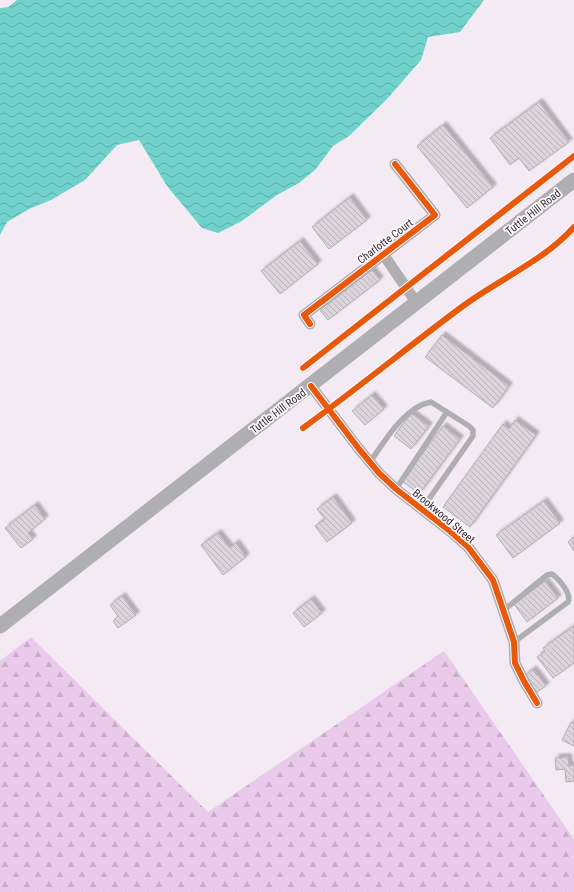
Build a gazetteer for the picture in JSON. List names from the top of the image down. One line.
{"streets":{"main road":["Tuttle Hill Road"],"street":["Charlotte Court","Brookwood Street"]},"crossings":[["Tuttle Hill Road","Charlotte Court"],["Tuttle Hill Road","Brookwood Street"]]}
